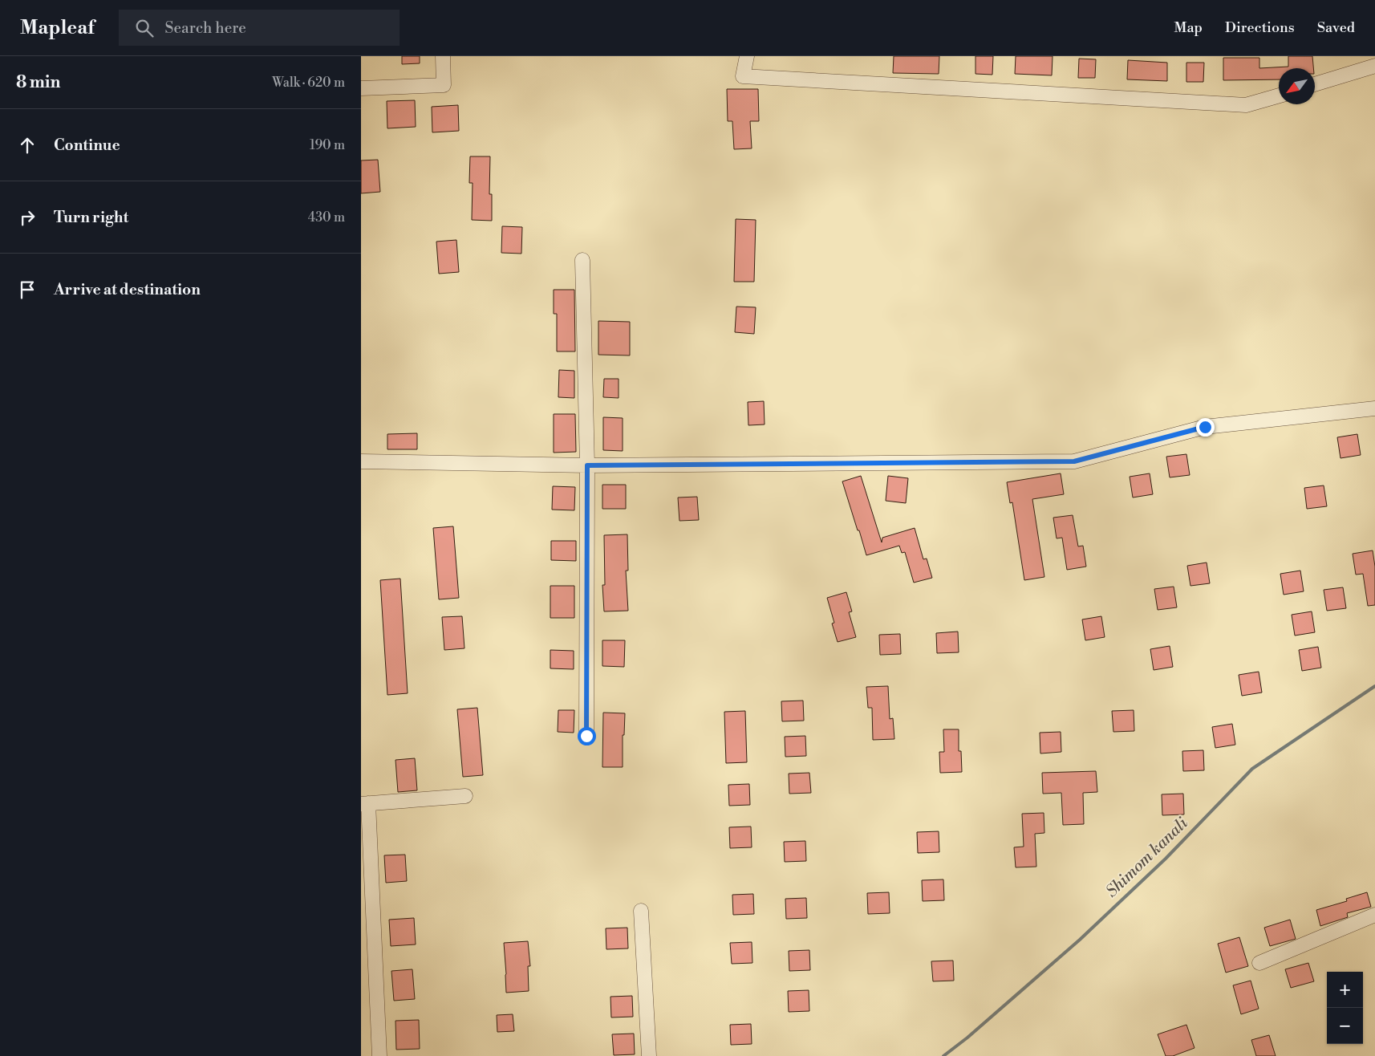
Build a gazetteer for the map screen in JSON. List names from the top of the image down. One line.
{"water":["Shimom kanali"],"north":"bottom left","page":{"header":"Mapleaf","search":"Search here","nav":["Map","Directions","Saved"],"heading":["8 min","Walk · 620 m"],"list":[["Continue","190 m"],["Turn right","430 m"],"Arrive at destination"],"map_buttons":["+","−"]}}
